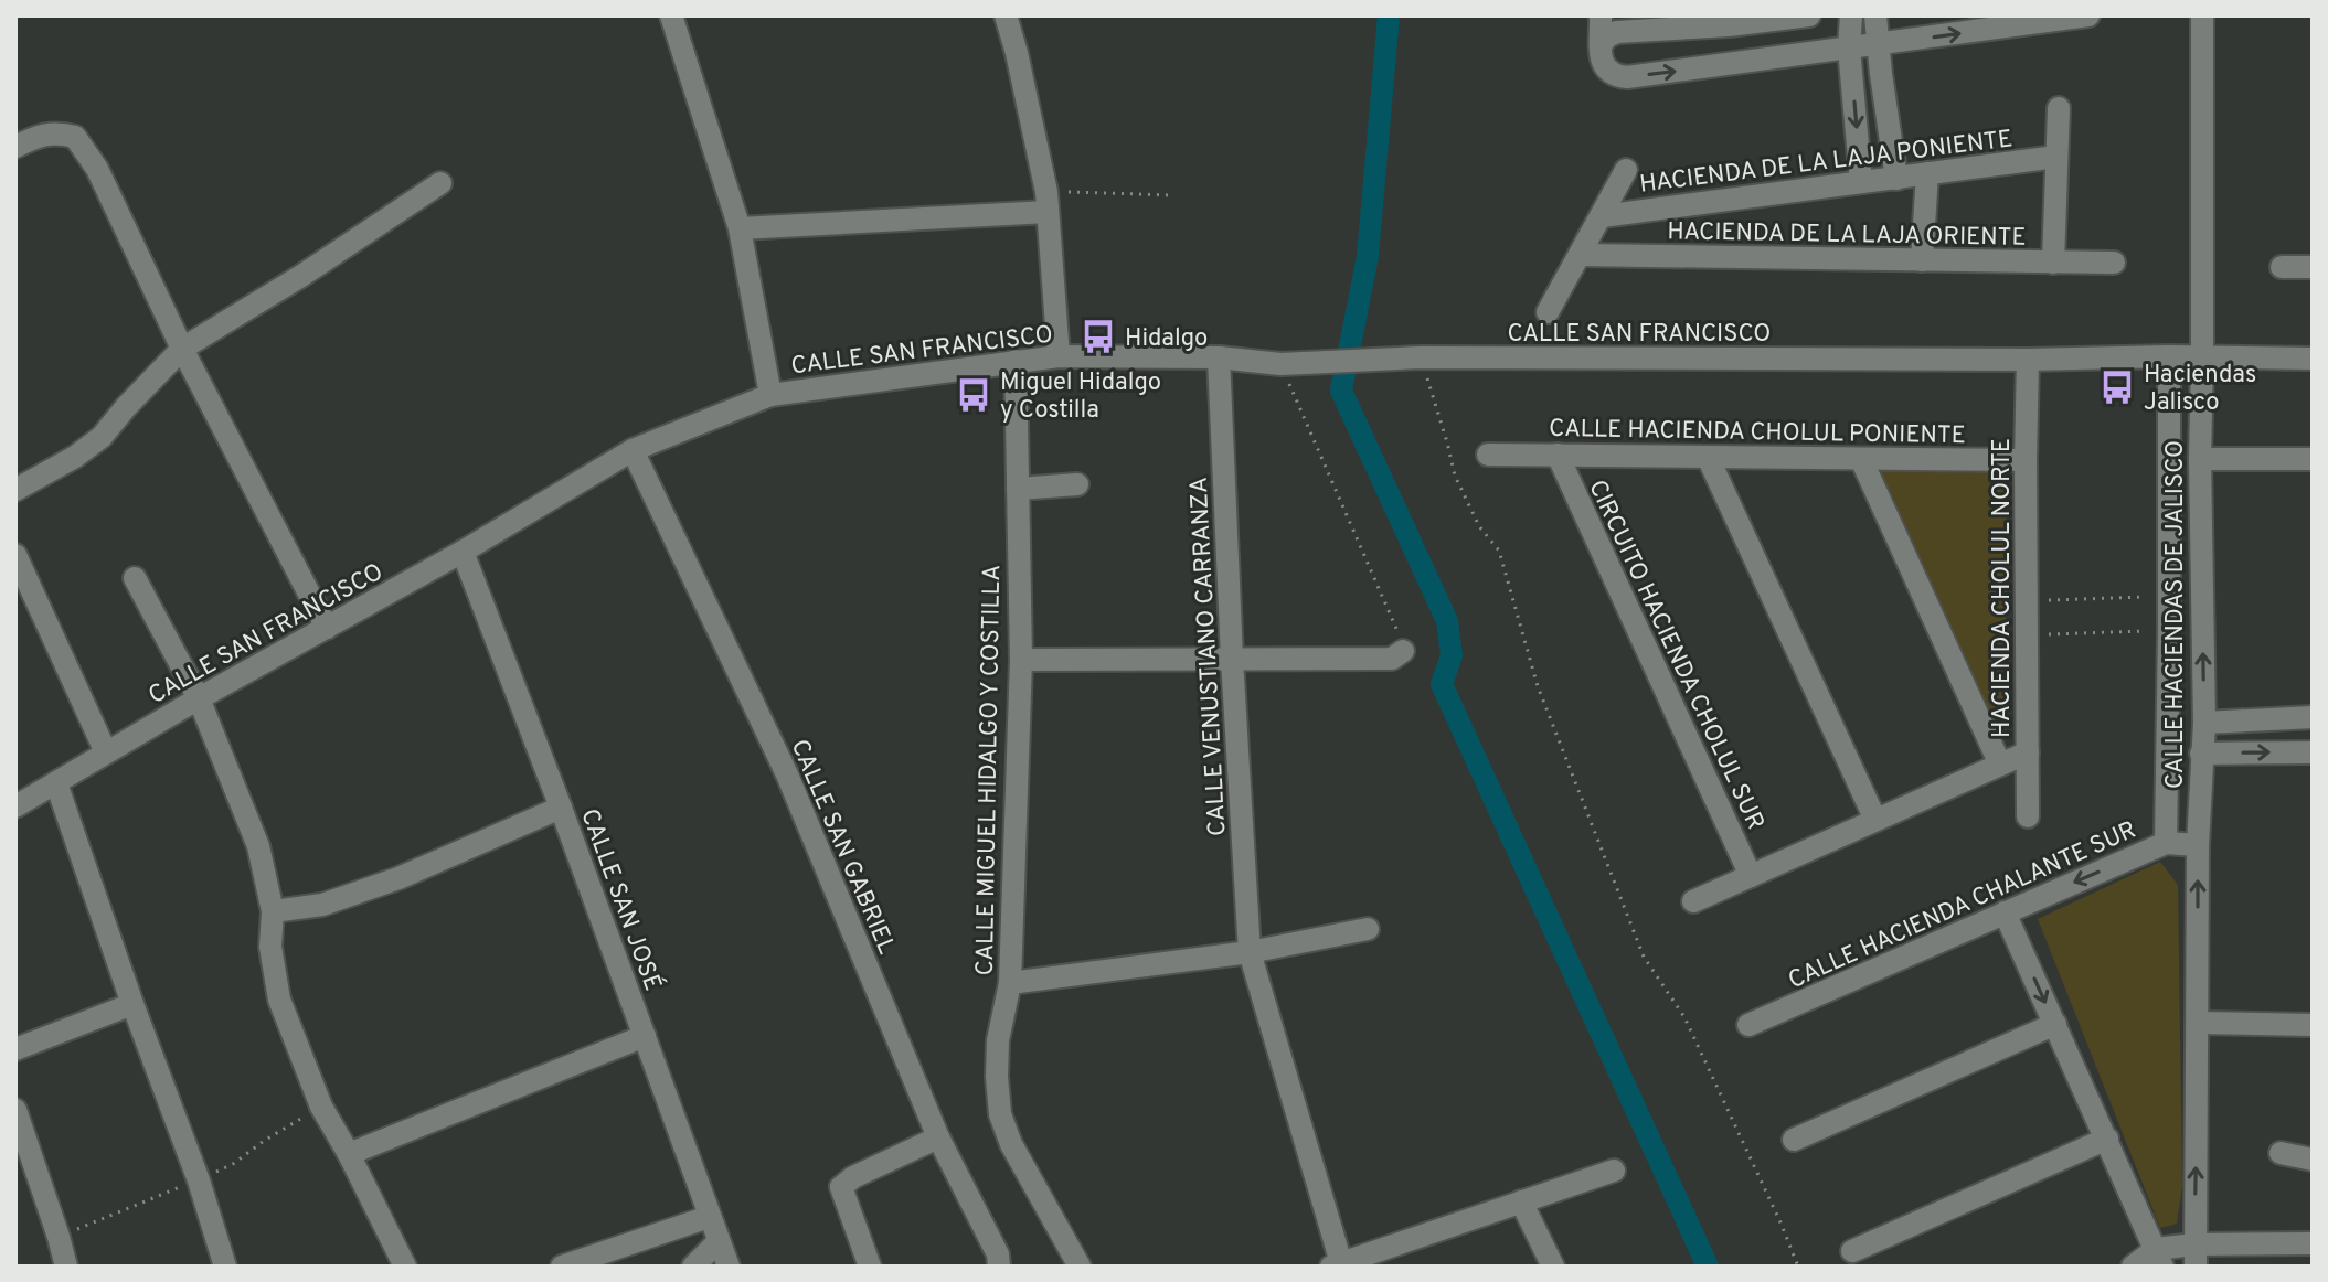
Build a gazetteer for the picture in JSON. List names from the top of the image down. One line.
{"streets":{"street":["HACIENDA DE LA LAJA PONIENTE","HACIENDA DE LA LAJA ORIENTE","CALLE SAN FRANCISCO","CALLE HACIENDA CHOLUL PONIENTE","HACIENDA CHOLUL NORTE","CALLE HACIENDAS DE JALISCO","CIRCUITO HACIENDA CHOLUL SUR","CALLE VENUSTIANO CARRANZA","CALLE MIGUEL HIDALGO Y COSTILLA","CALLE SAN GABRIEL","CALLE SAN JOSÉ","CALLE HACIENDA CHALANTE SUR"]},"crossings":[["CALLE SAN FRANCISCO","HACIENDA CHOLUL NORTE"],["CALLE SAN FRANCISCO","CALLE HACIENDAS DE JALISCO"],["CALLE SAN FRANCISCO","CALLE VENUSTIANO CARRANZA"],["CALLE SAN FRANCISCO","CALLE MIGUEL HIDALGO Y COSTILLA"],["CALLE SAN FRANCISCO","CALLE SAN GABRIEL"],["CALLE SAN FRANCISCO","CALLE SAN JOSÉ"],["CALLE HACIENDA CHOLUL PONIENTE","HACIENDA CHOLUL NORTE"],["CALLE HACIENDA CHOLUL PONIENTE","CIRCUITO HACIENDA CHOLUL SUR"],["CALLE HACIENDAS DE JALISCO","CALLE HACIENDA CHALANTE SUR"]],"places":{"bus stop":["Hidalgo","Haciendas Jalisco","Miguel Hidalgo y Costilla"]}}
